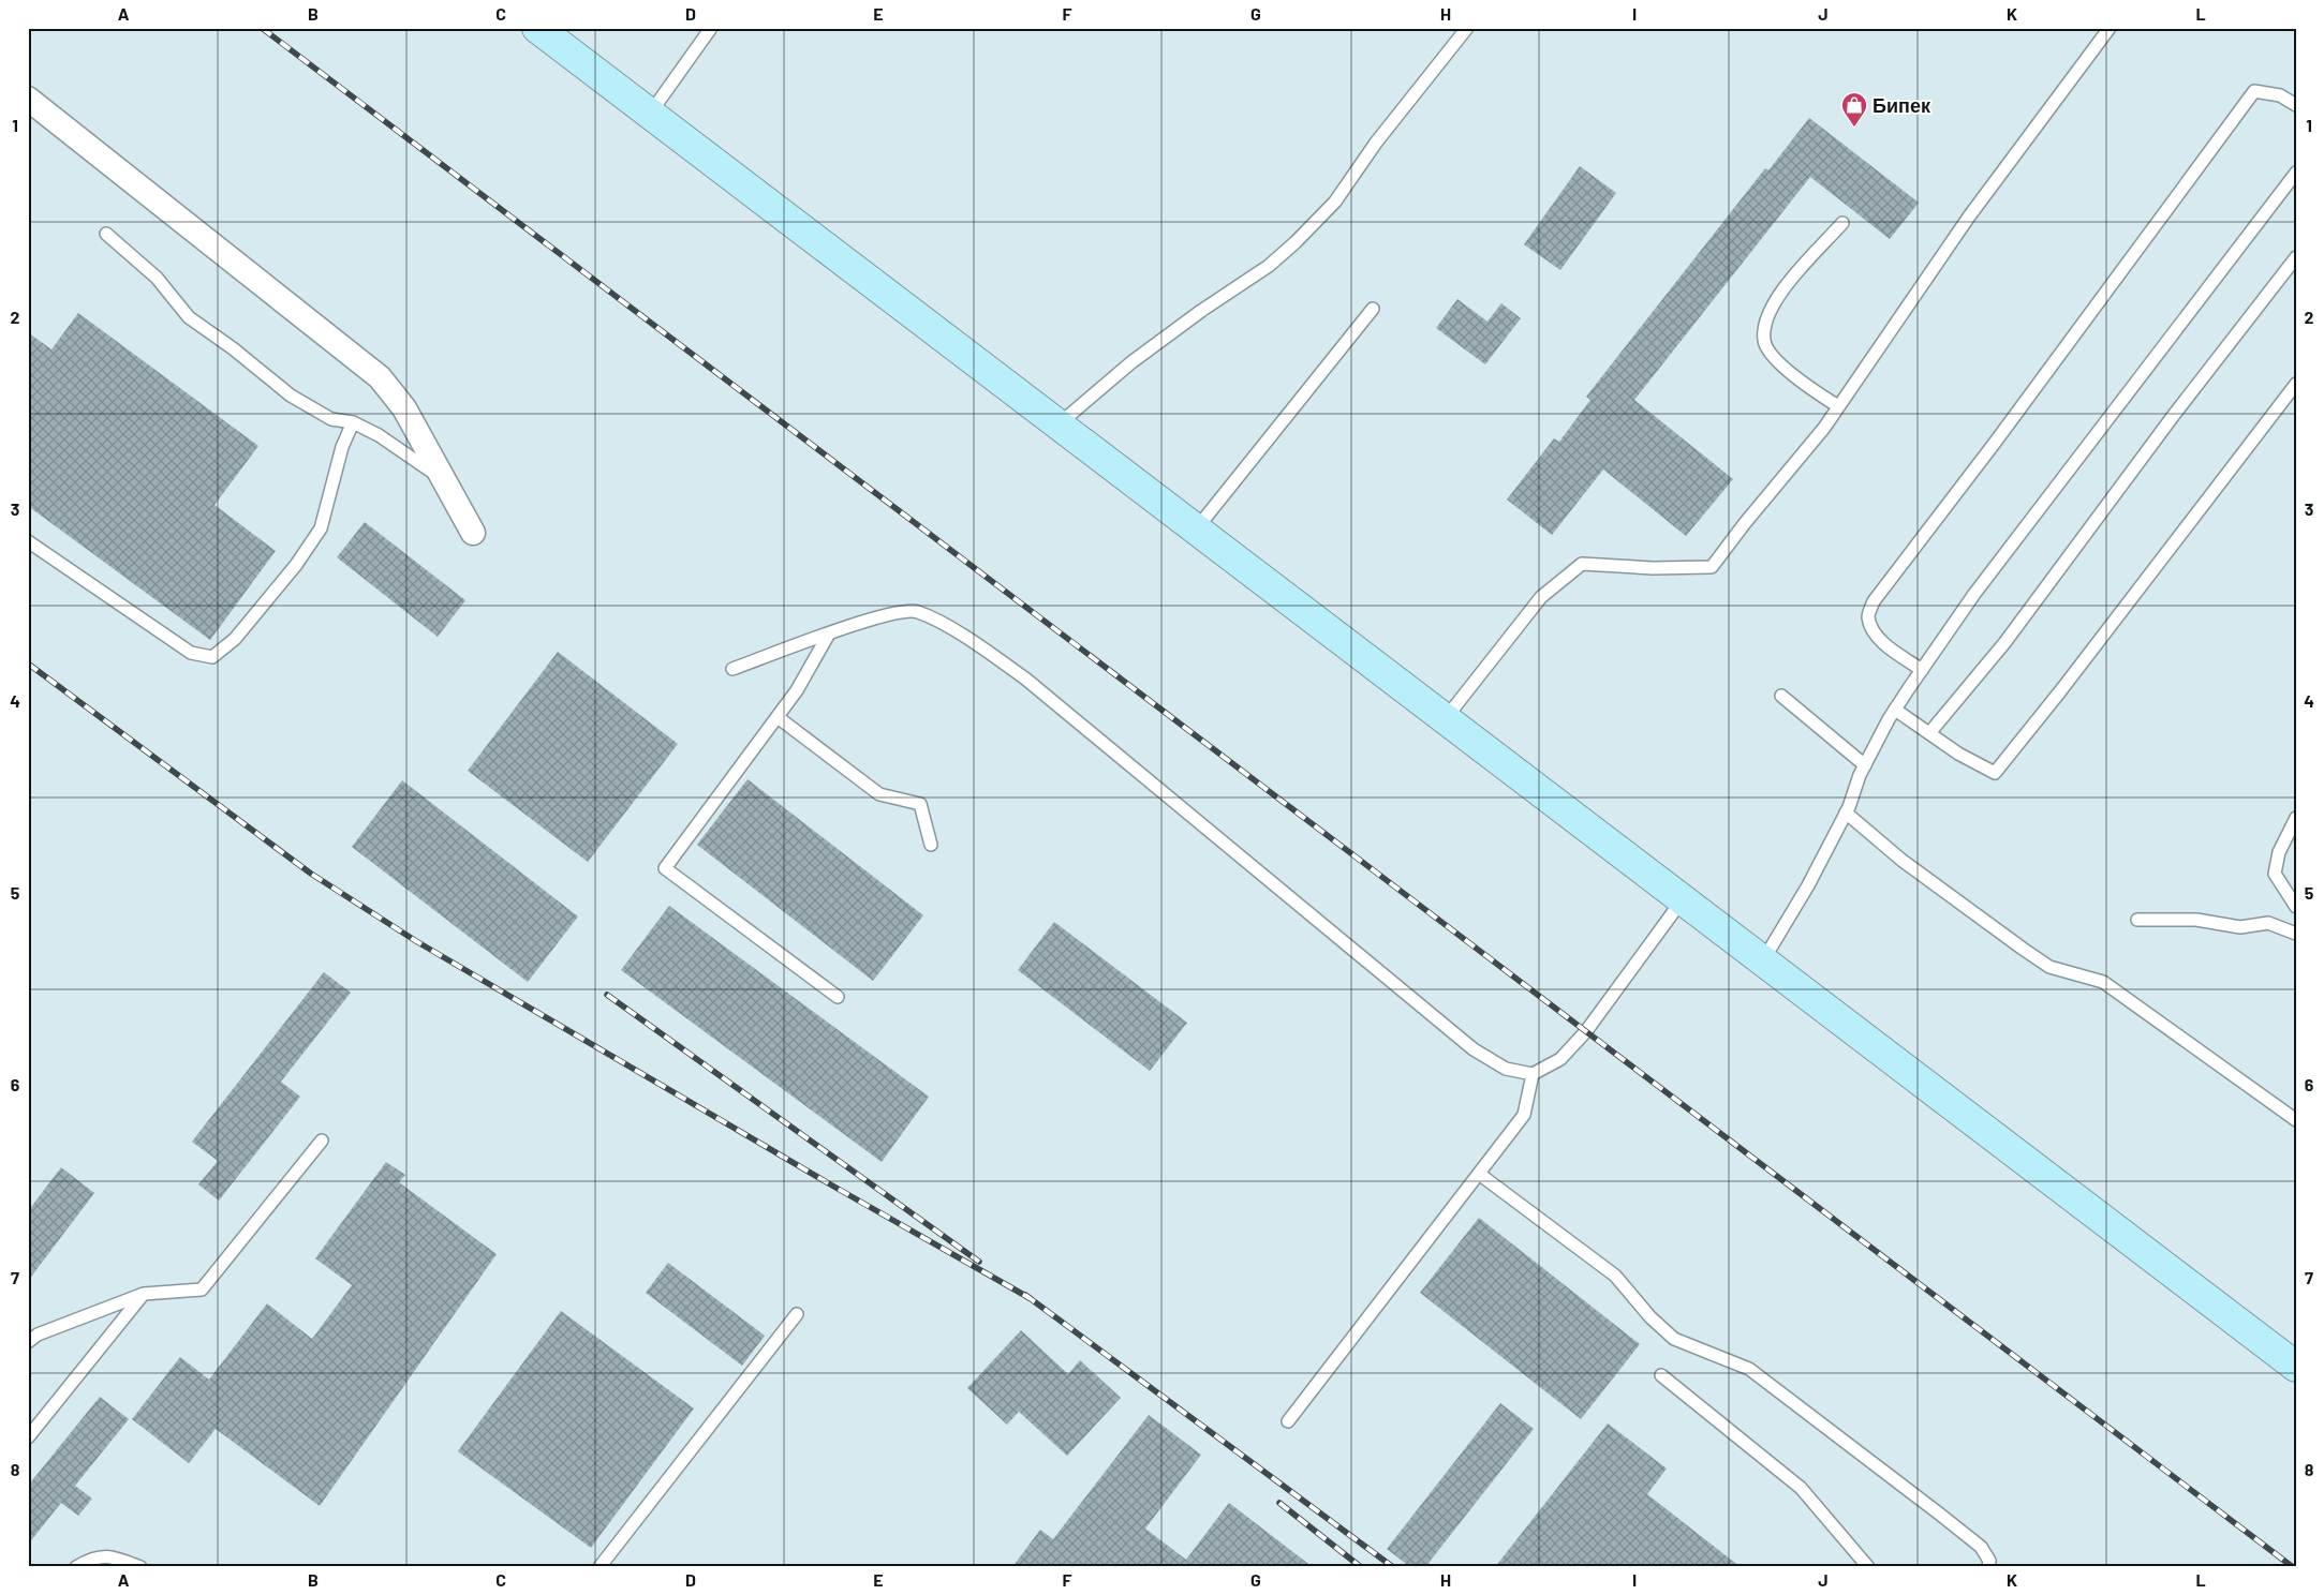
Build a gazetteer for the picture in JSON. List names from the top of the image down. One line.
{"places":{"shop":["Бипек"]},"grid":{"columns":["A","B","C","D","E","F","G","H","I","J","K","L"],"rows":["1","2","3","4","5","6","7","8"]}}
